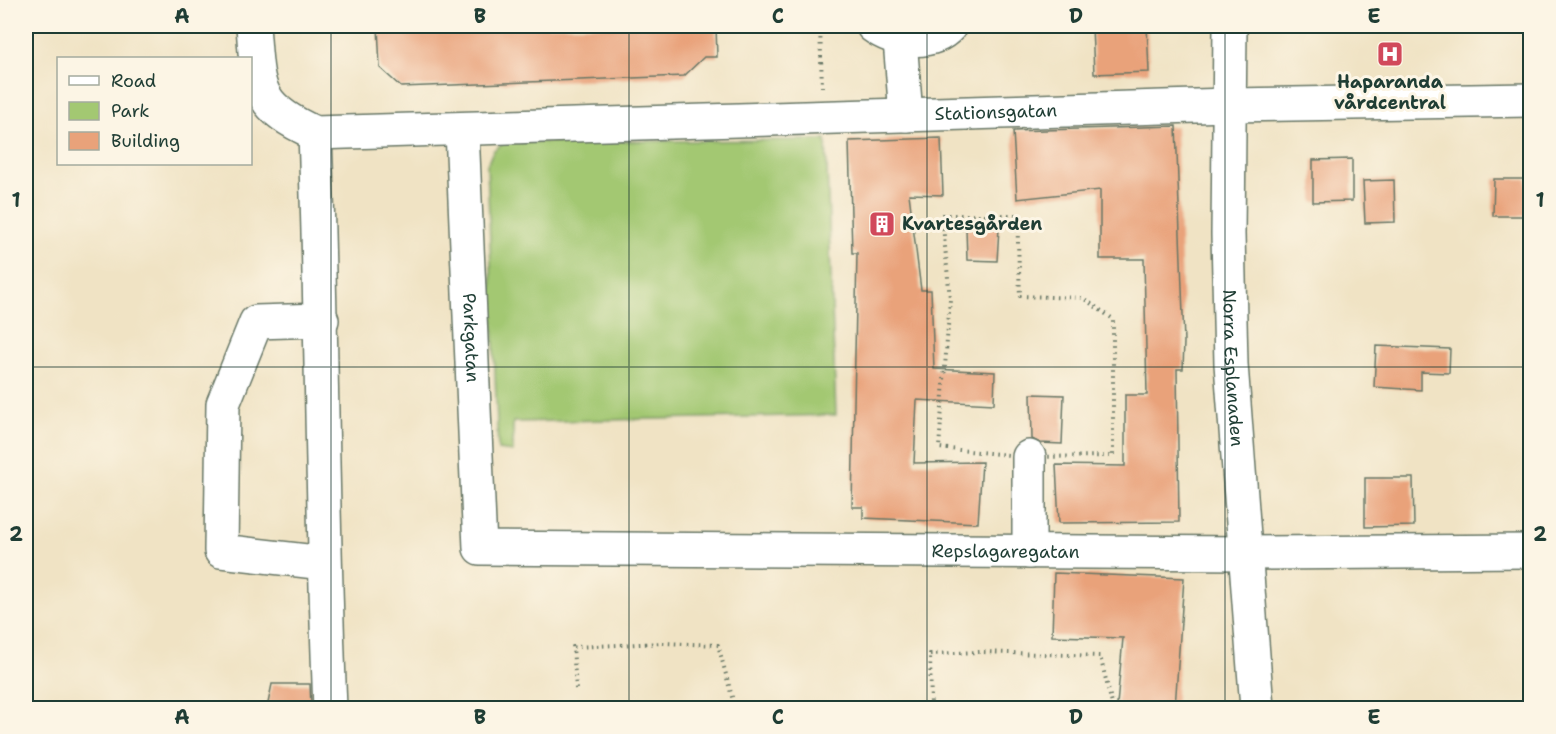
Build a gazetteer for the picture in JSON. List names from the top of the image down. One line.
{"streets":{"street":["Stationsgatan","Parkgatan","Norra Esplanaden","Repslagaregatan"]},"crossings":[["Stationsgatan","Parkgatan"],["Stationsgatan","Norra Esplanaden"],["Parkgatan","Repslagaregatan"],["Norra Esplanaden","Repslagaregatan"]],"places":{"hospital":["Haparanda vårdcentral"],"building":["Kvartesgården"]},"legend":["Road","Park","Building"],"grid":{"columns":["A","B","C","D","E"],"rows":["1","2"]}}
